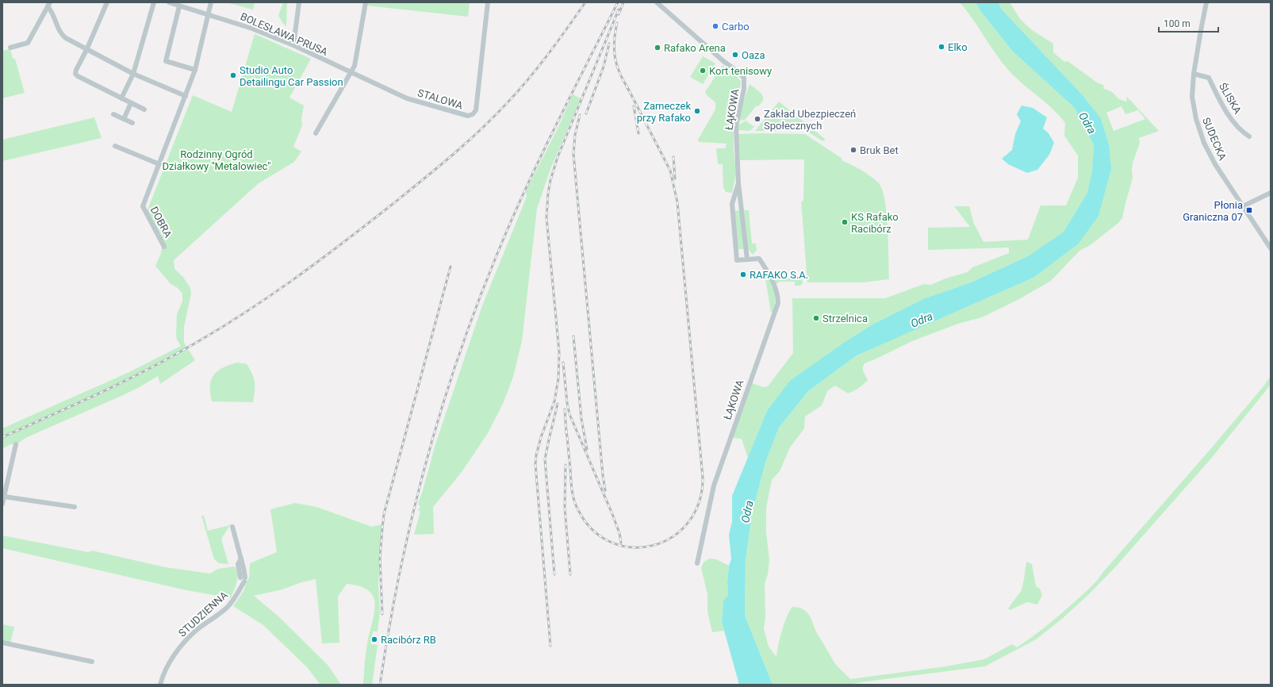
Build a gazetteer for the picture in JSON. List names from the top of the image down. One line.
{"streets":{"street":["BOLESŁAWA PRUSA","ŚLISKA","STALOWA","ŁĄKOWA","SUDECKA","DOBRA","STUDZIENNA"]},"crossings":[["BOLESŁAWA PRUSA","STALOWA"],["ŚLISKA","SUDECKA"]],"water":["Odra"],"parks":["Rodzinny Ogród Działkowy \"Metalowiec\""],"places":{"other":["Carbo","Elko","Rafako Arena","Oaza","Kort tenisowy","Studio Auto Detailingu Car Passion","Zameczek przy Rafako","Zakład Ubezpieczeń Społecznych","Bruk Bet","KS Rafako Racibórz","RAFAKO S.A.","Strzelnica","Racibórz RB"],"transit":["Płonia Graniczna 07"]},"scale_bar":"100 m"}
